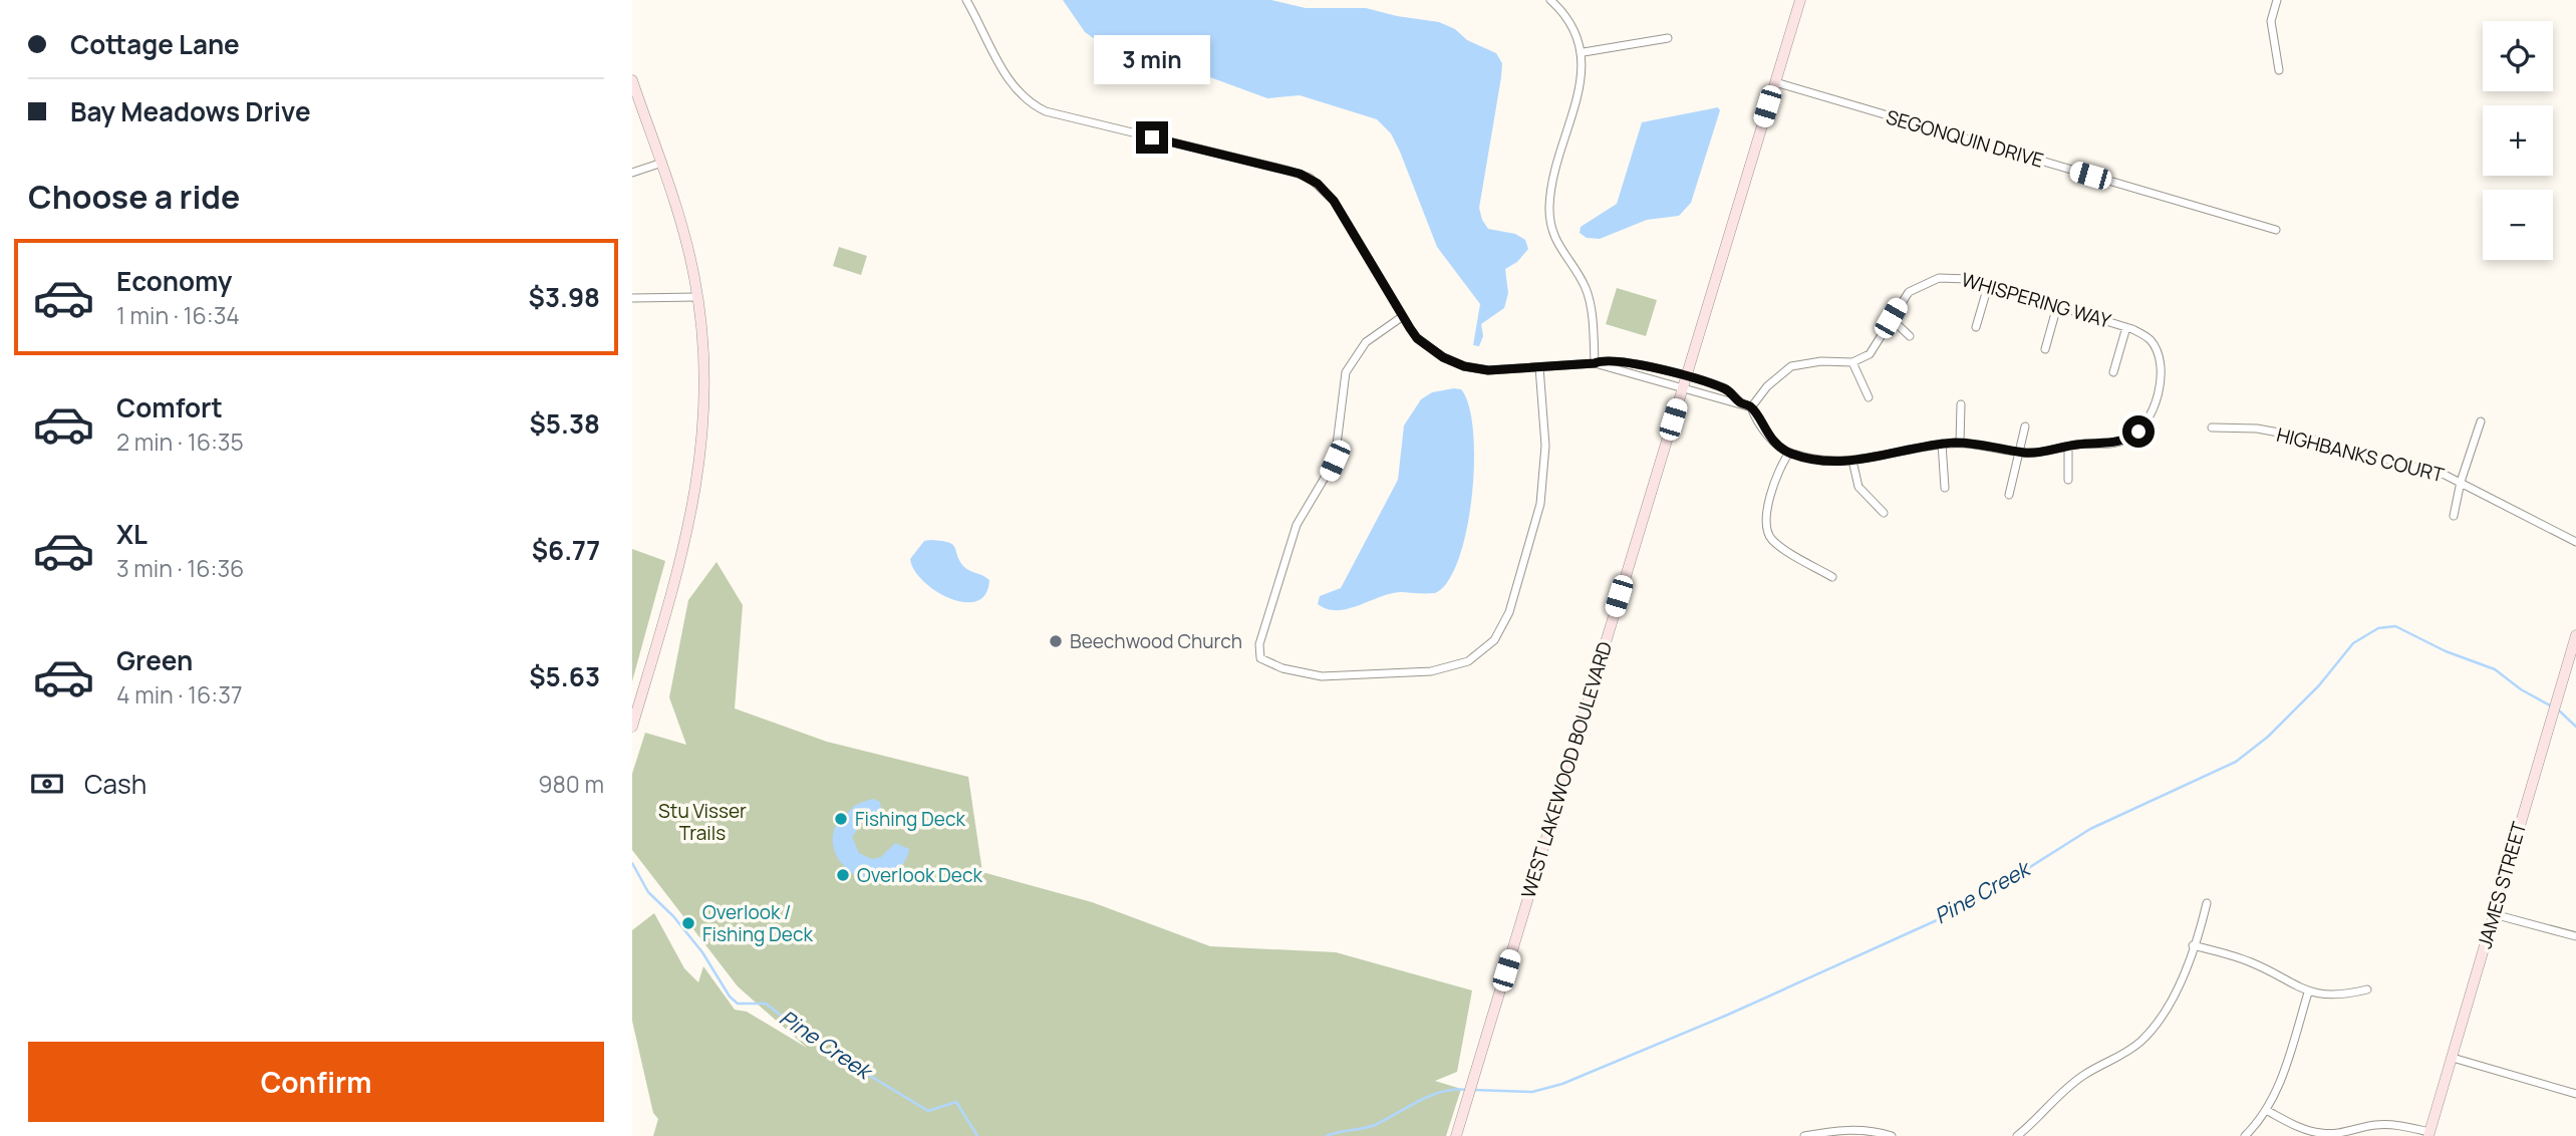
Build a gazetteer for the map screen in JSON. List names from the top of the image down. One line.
{"streets":{"street":["SEGONQUIN DRIVE","WHISPERING WAY","HIGHBANKS COURT","WEST LAKEWOOD BOULEVARD","JAMES STREET"]},"crossings":[["SEGONQUIN DRIVE","WEST LAKEWOOD BOULEVARD"]],"water":["Pine Creek"],"parks":["Stu Visser Trails"],"places":["Beechwood Church","Fishing Deck","Overlook Deck","Overlook / Fishing Deck"],"page":{"banner":["Cottage Lane","Bay Meadows Drive"],"map_buttons":["+","−"],"bubble":"3 min","heading":"Choose a ride","list":[{"name":"Economy","note":"1 min · 16:34","value":"$3.98"},{"name":"Comfort","note":"2 min · 16:35","value":"$5.38"},{"name":"XL","note":"3 min · 16:36","value":"$6.77"},{"name":"Green","note":"4 min · 16:37","value":"$5.63"}],"pay":["Cash","980 m"],"buttons":"Confirm"}}
